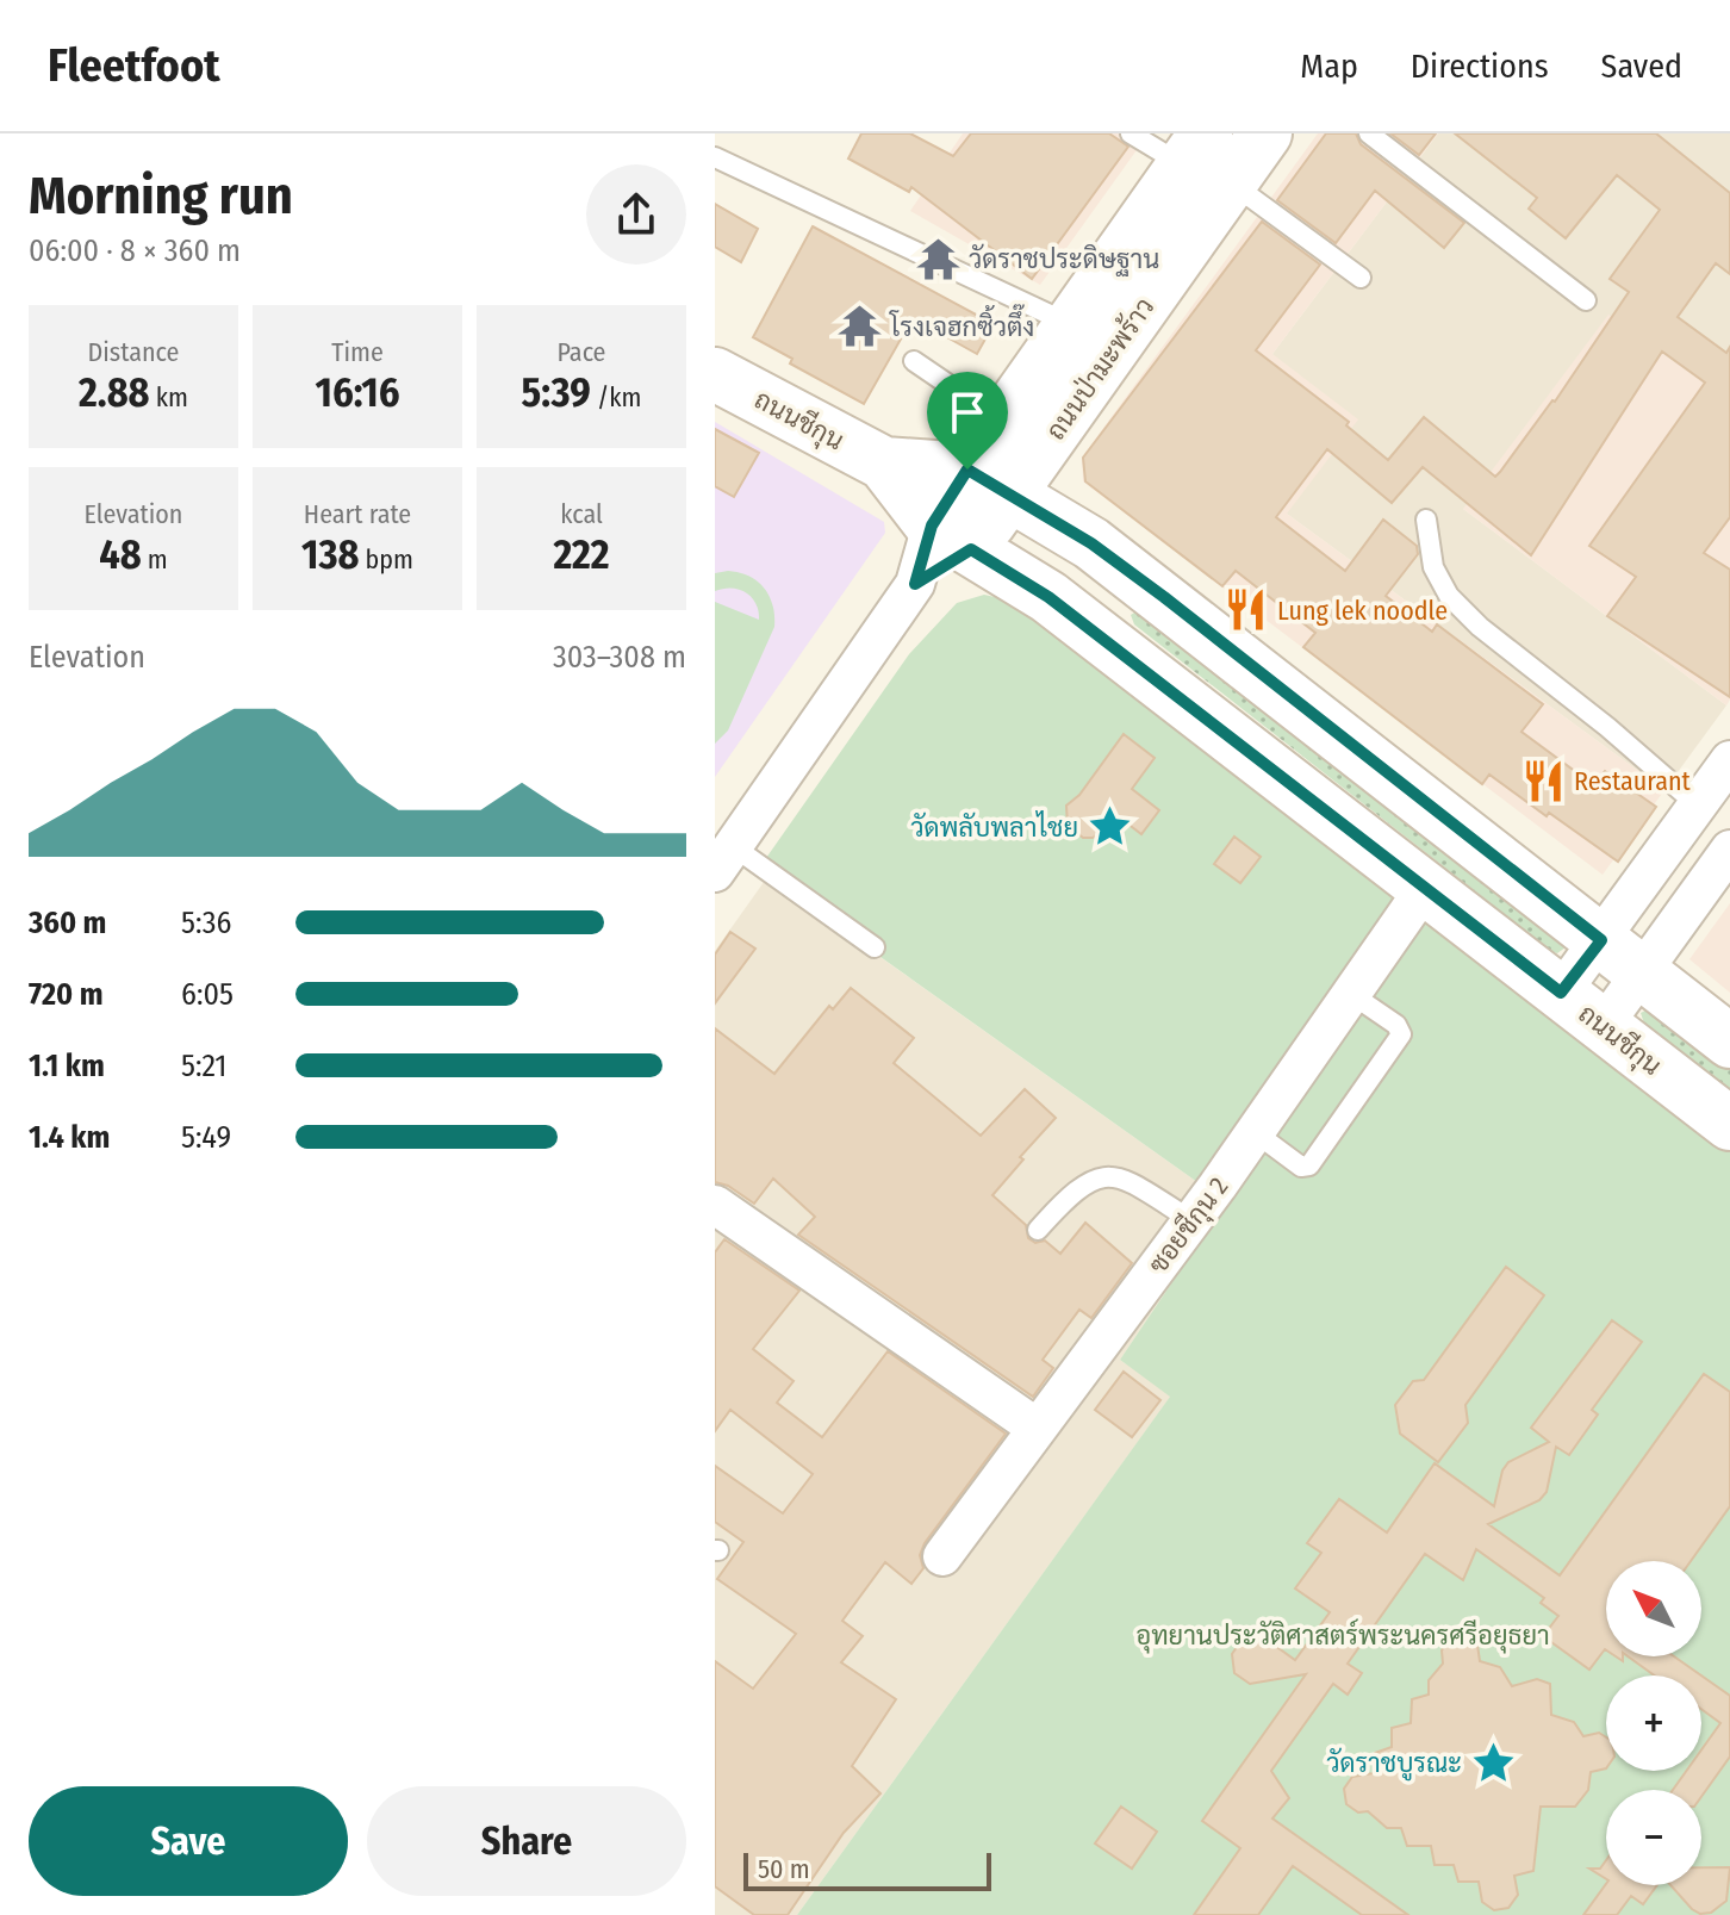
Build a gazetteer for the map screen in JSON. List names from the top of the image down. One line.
{"streets":{"main road":["ถนนป่ามะพร้าว","ถนนชีกุน"],"street":["ซอยชีกุน 2"]},"crossings":[["ถนนป่ามะพร้าว","ถนนชีกุน"],["ถนนชีกุน","ซอยชีกุน 2"]],"parks":["อุทยานประวัติศาสตร์พระนครศรีอยุธยา"],"places":{"temple":["วัดราชประดิษฐาน","โรงเจฮกซิ้วตึ๊ง"],"restaurant":["Lung lek noodle","Restaurant"],"place":["วัดพลับพลาไชย","วัดราชบูรณะ"]},"scale_bar":"50 m","north":"top left","page":{"header":"Fleetfoot","nav":["Map","Directions","Saved"],"heading":["Morning run","06:00 · 8 × 360 m"],"stats":[["Distance","2.88 km"],["Time","16:16"],["Pace","5:39 /km"],["Elevation","48 m"],["Heart rate","138 bpm"],["kcal","222"]],"chart":["Elevation","303–308 m"],"list":[{"name":"360 m","note":"5:36"},{"name":"720 m","note":"6:05"},{"name":"1.1 km","note":"5:21"},{"name":"1.4 km","note":"5:49"}],"map_buttons":["+","−"],"buttons":["Save","Share"],"scale":"50 m"}}
